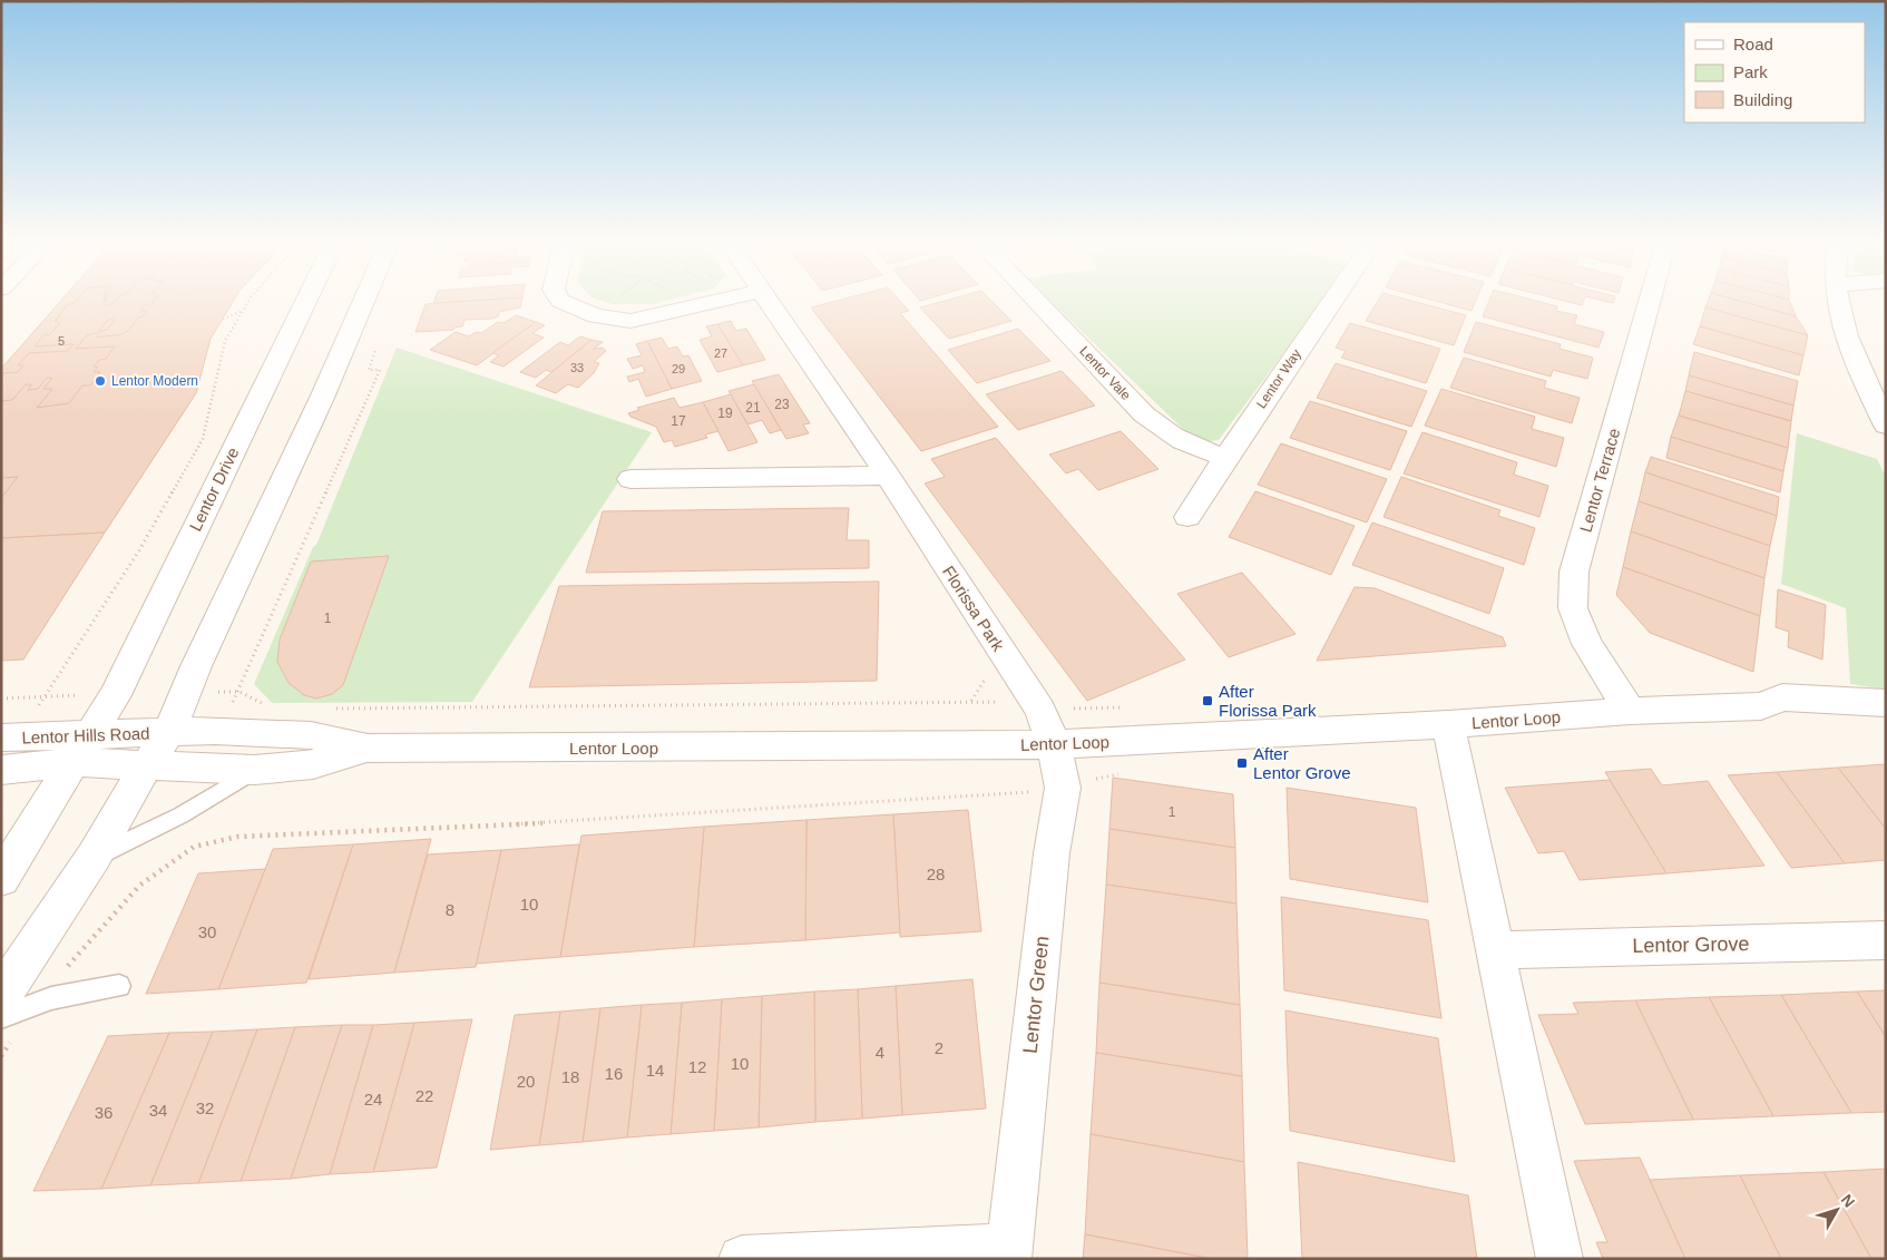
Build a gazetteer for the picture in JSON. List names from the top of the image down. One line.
{"streets":{"street":["Lentor Vale","Lentor Way","Lentor Terrace","Lentor Drive","Florissa Park","Lentor Loop","Lentor Hills Road","Lentor Grove","Lentor Green"]},"crossings":[["Lentor Vale","Lentor Way"],["Lentor Terrace","Lentor Loop"],["Lentor Drive","Lentor Hills Road"],["Florissa Park","Lentor Loop"],["Florissa Park","Lentor Green"],["Lentor Loop","Lentor Hills Road"],["Lentor Loop","Lentor Green"]],"places":{"other":["Lentor Modern"],"transit":["After Florissa Park","After Lentor Grove"]},"house_numbers":["5","27","33","29","23","21","19","17","1","1","28","10","8","30","2","4","10","12","14","16","18","20","22","24","32","34","36"],"legend":["Road","Park","Building"],"north":"top right"}
